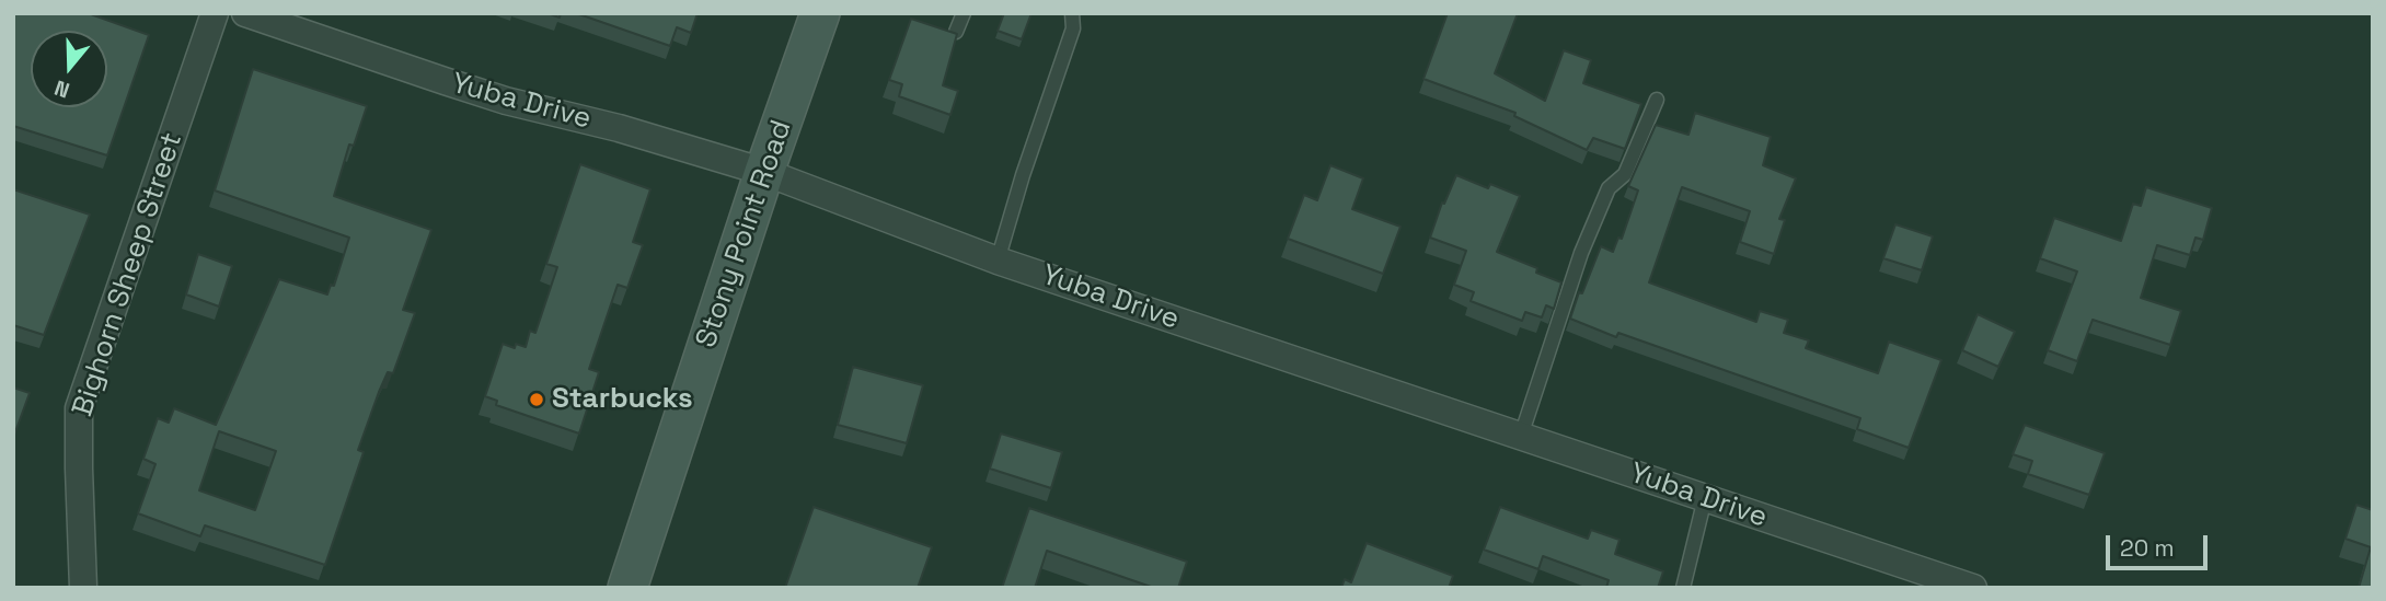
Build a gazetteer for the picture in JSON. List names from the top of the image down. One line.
{"streets":{"main road":["Stony Point Road"],"street":["Yuba Drive","Bighorn Sheep Street"]},"crossings":[["Yuba Drive","Stony Point Road"]],"places":["Starbucks"],"scale_bar":"20 m","north":"bottom"}
